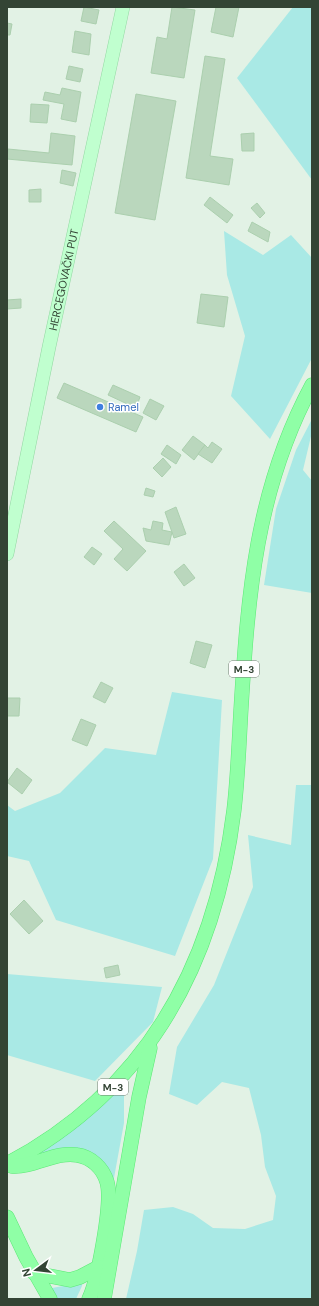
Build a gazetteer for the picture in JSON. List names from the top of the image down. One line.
{"streets":{"main road":["HERCEGOVAČKI PUT","M-3"]},"places":["Ramel"],"north":"left"}
